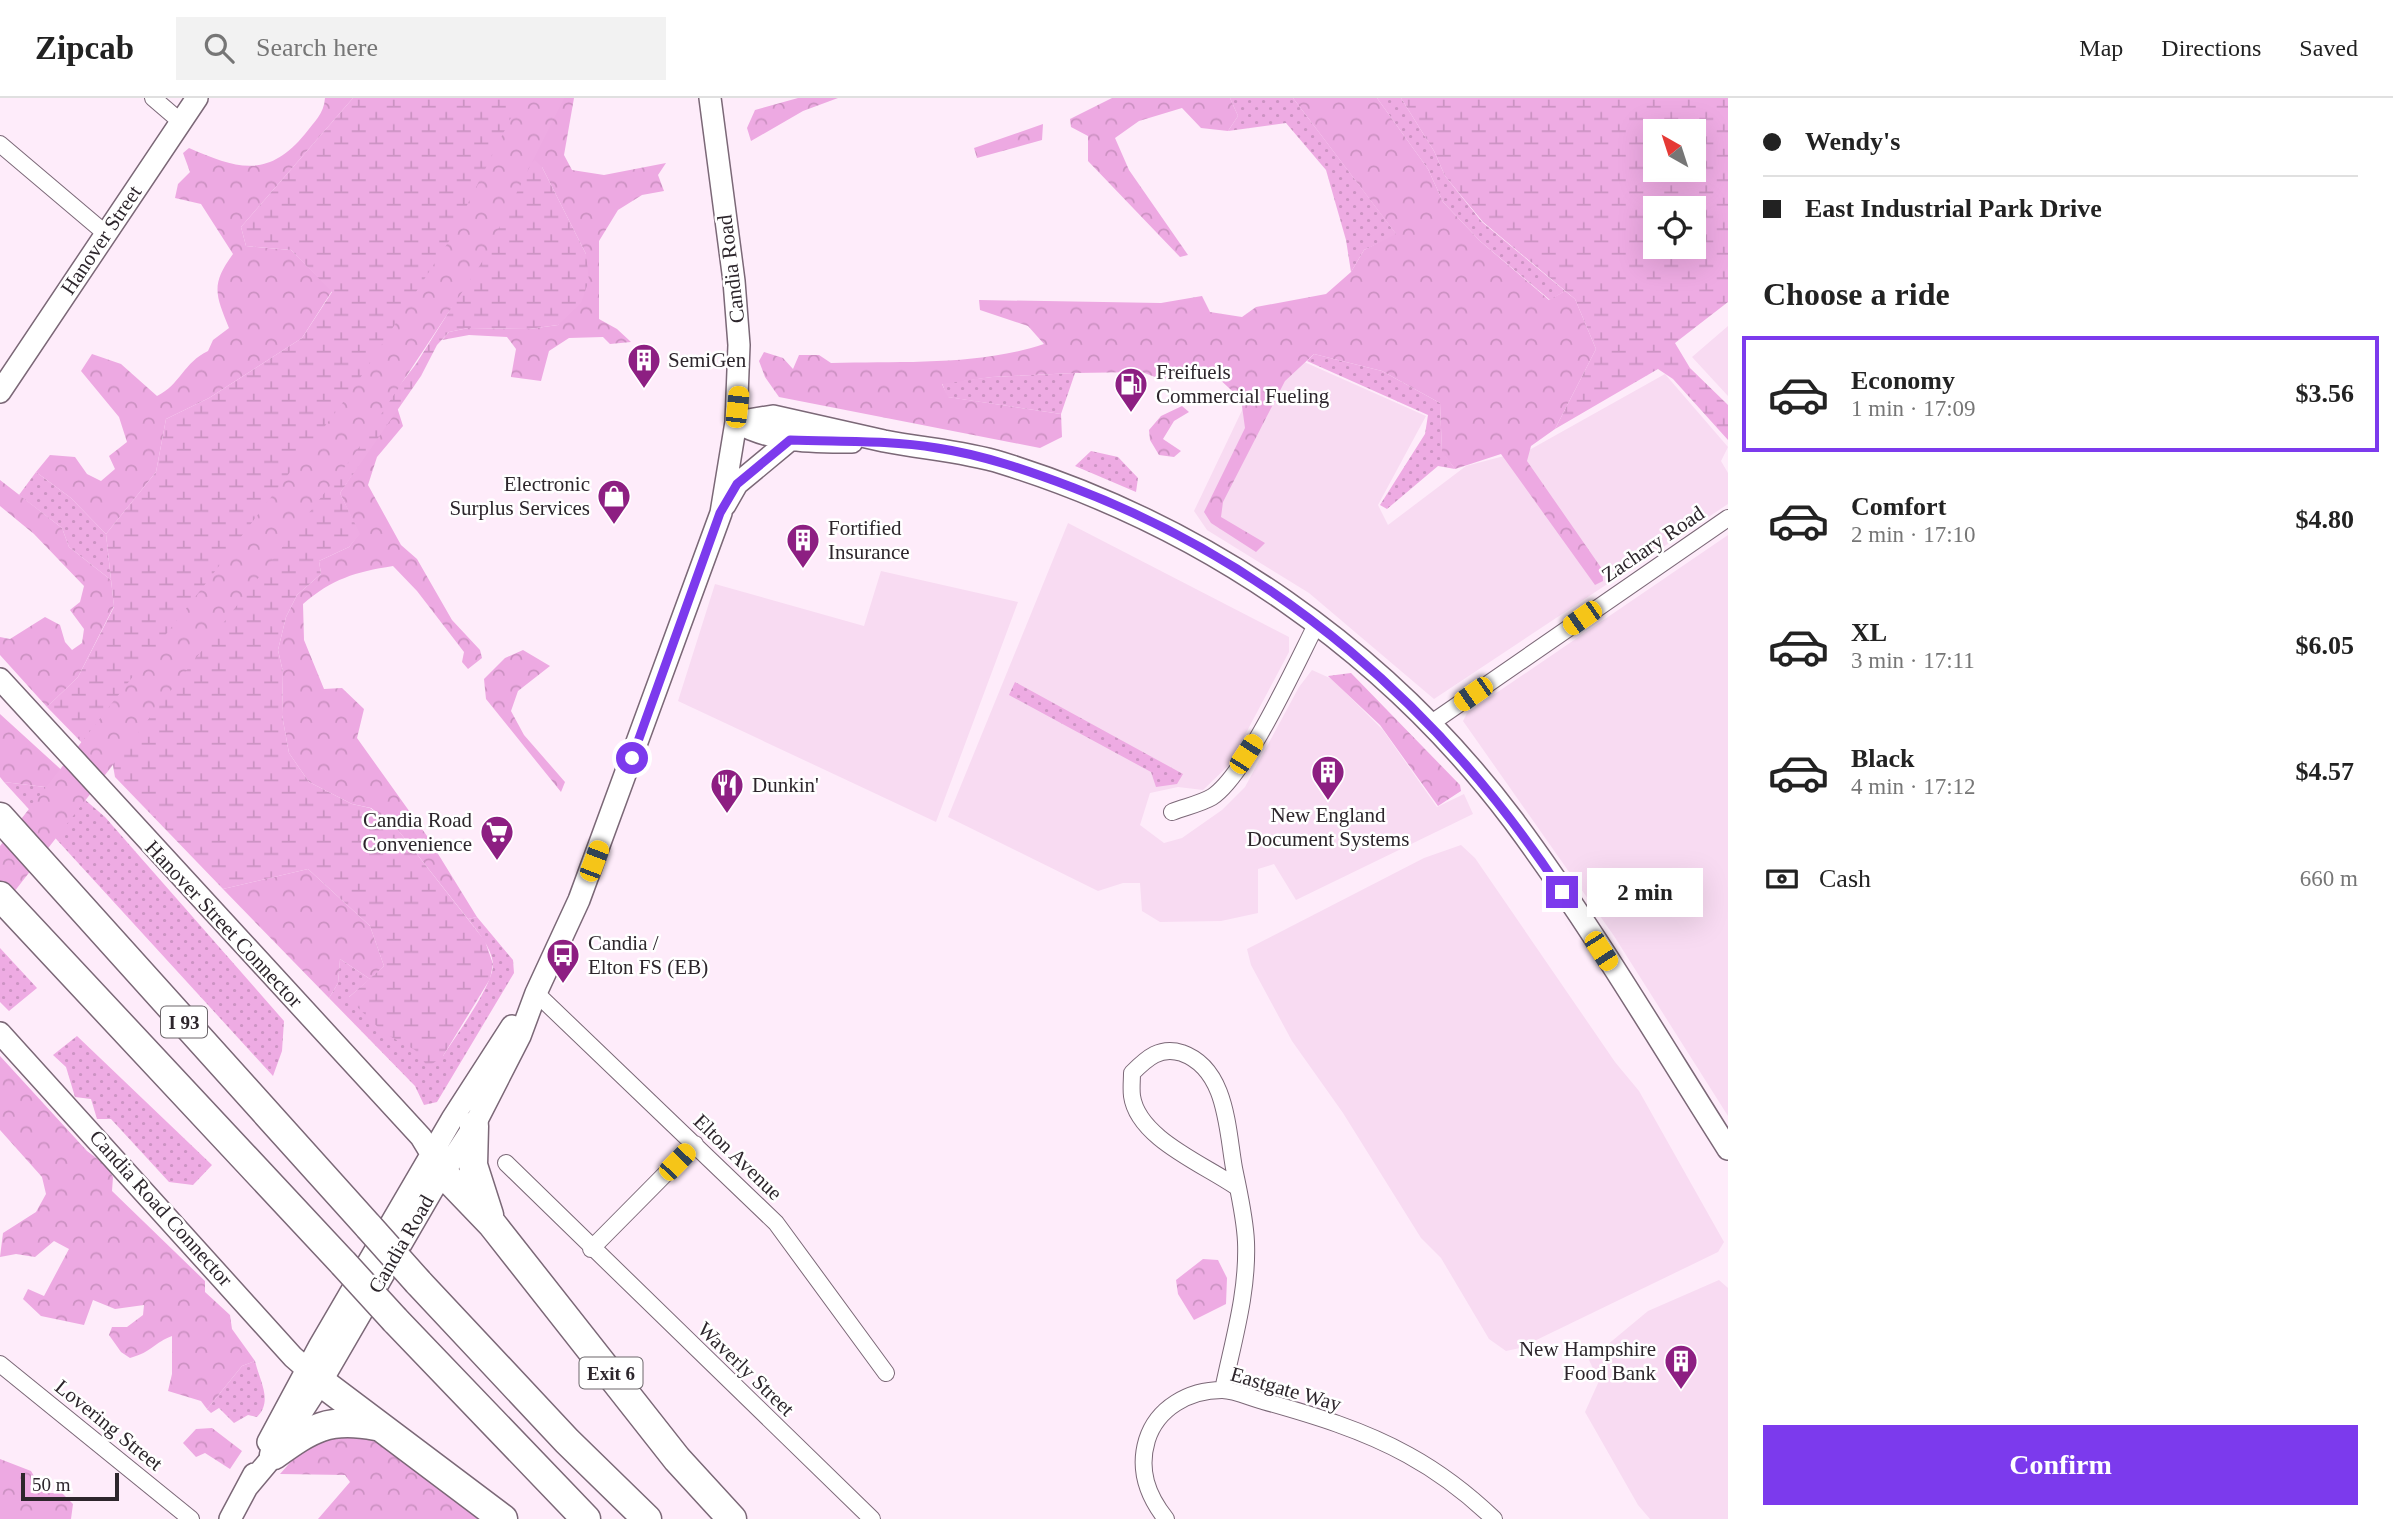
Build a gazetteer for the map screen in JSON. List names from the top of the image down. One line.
{"streets":{"highway":["I 93","Exit 6"],"main road":["Hanover Street","Candia Road","Hanover Street Connector","Candia Road Connector"],"street":["Zachary Road","Elton Avenue","Waverly Street","Eastgate Way","Lovering Street"]},"crossings":[["Candia Road","Hanover Street Connector"],["Candia Road","Elton Avenue"],["Candia Road","Candia Road Connector"]],"places":{"building":["SemiGen","Fortified Insurance","New England Document Systems","New Hampshire Food Bank"],"fuel station":["Freifuels Commercial Fueling"],"shop":["Electronic Surplus Services"],"restaurant":["Dunkin'"],"supermarket":["Candia Road Convenience"],"bus stop":["Candia / Elton FS (EB)"]},"scale_bar":"50 m","north":"top left","page":{"header":"Zipcab","search":"Search here","nav":["Map","Directions","Saved"],"banner":["Wendy's","East Industrial Park Drive"],"heading":"Choose a ride","list":[{"name":"Economy","note":"1 min · 17:09","value":"$3.56"},{"name":"Comfort","note":"2 min · 17:10","value":"$4.80"},{"name":"XL","note":"3 min · 17:11","value":"$6.05"},{"name":"Black","note":"4 min · 17:12","value":"$4.57"}],"pay":["Cash","660 m"],"bubble":"2 min","buttons":"Confirm","scale":"50 m"}}
